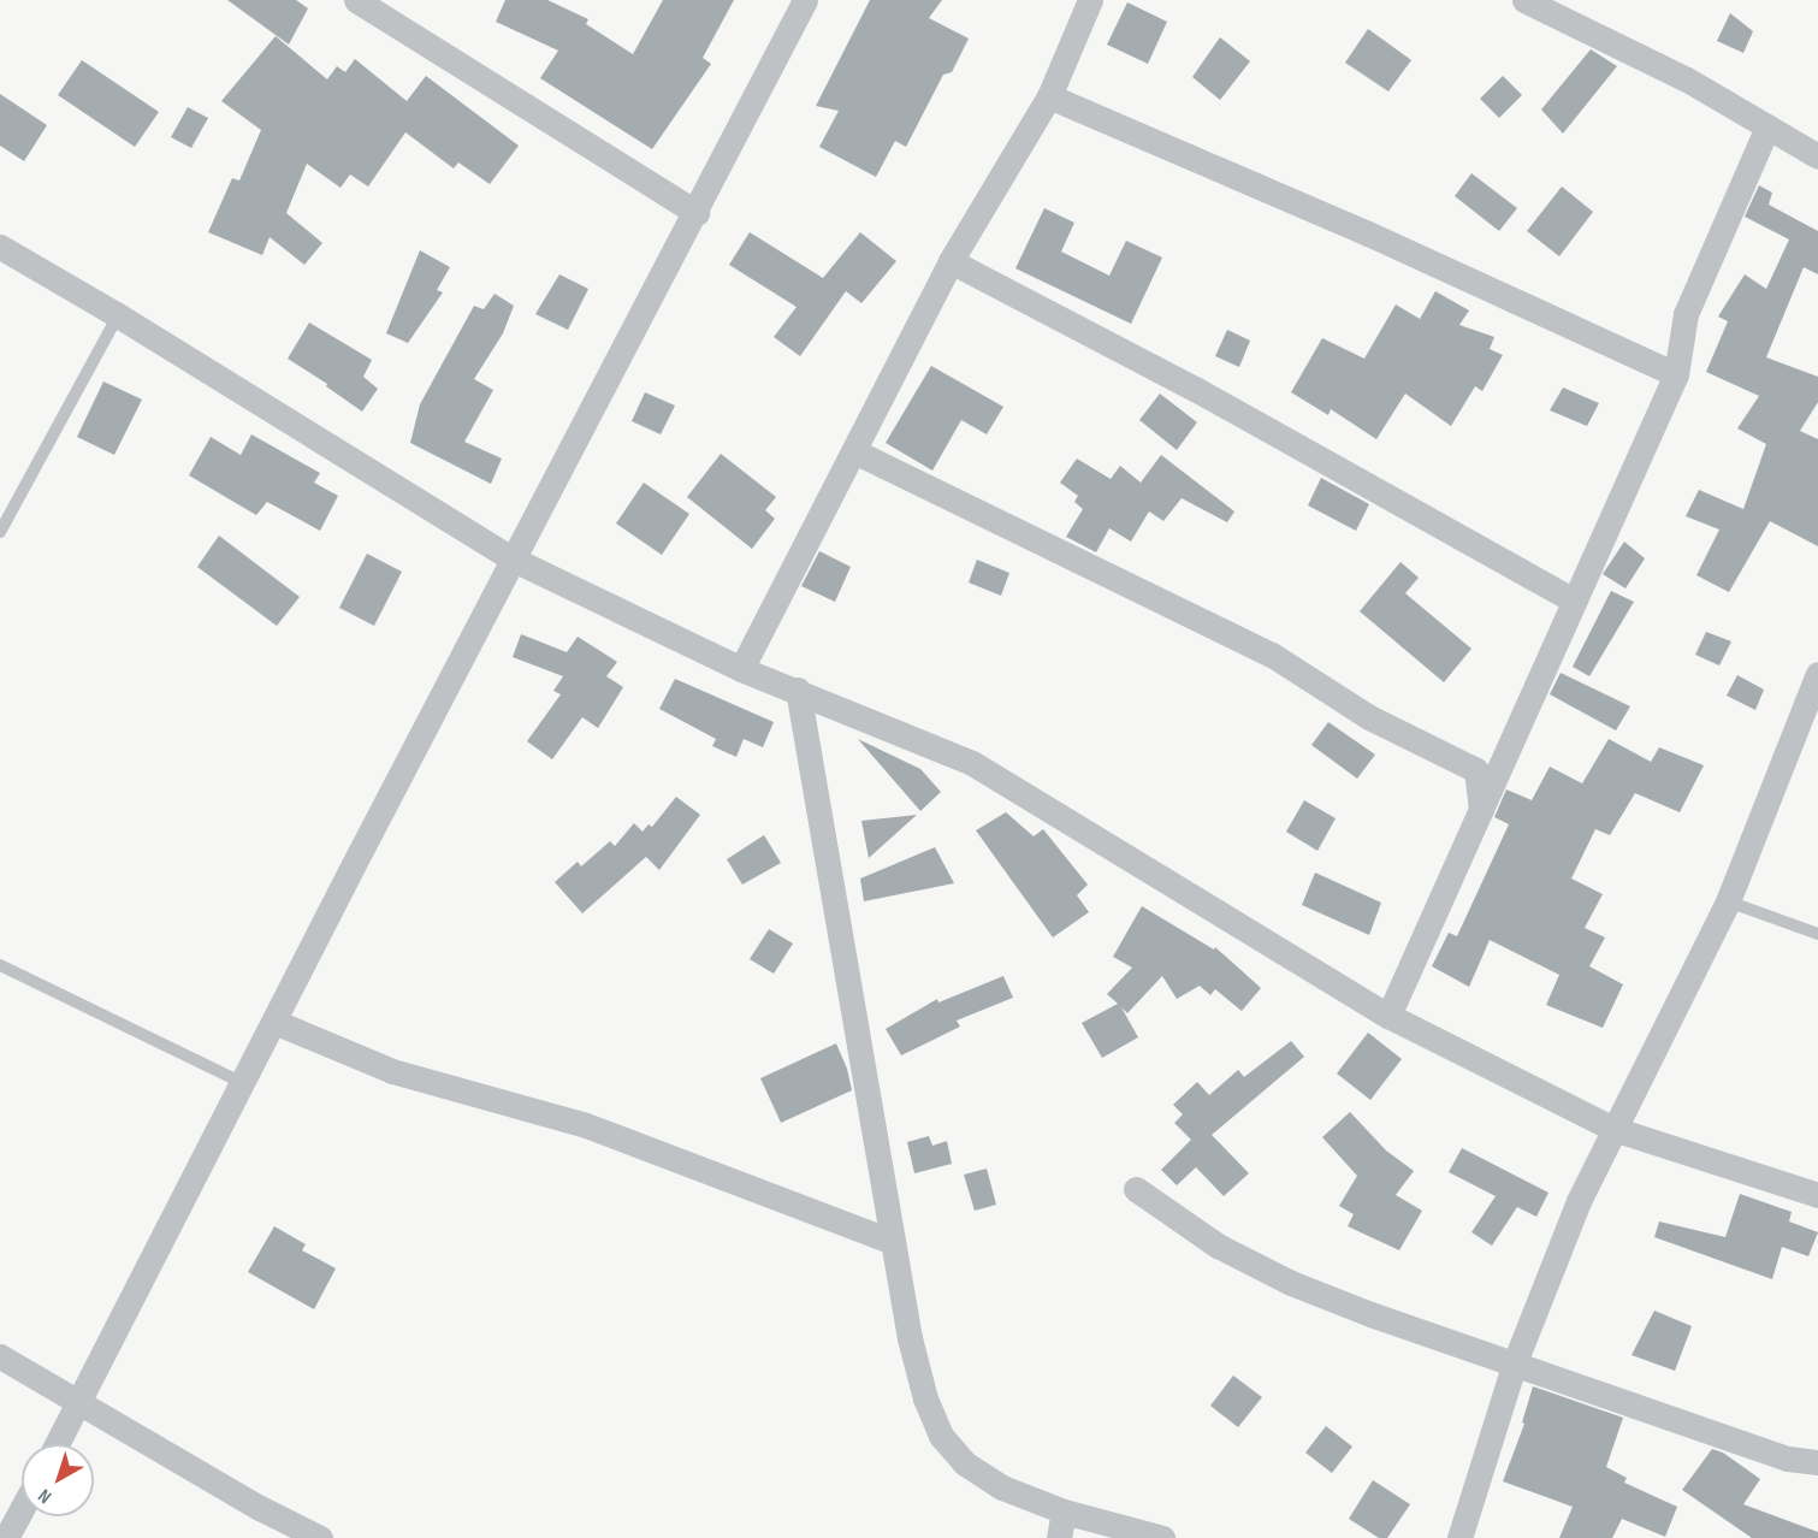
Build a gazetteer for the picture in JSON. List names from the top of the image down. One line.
{"north":"bottom left"}
